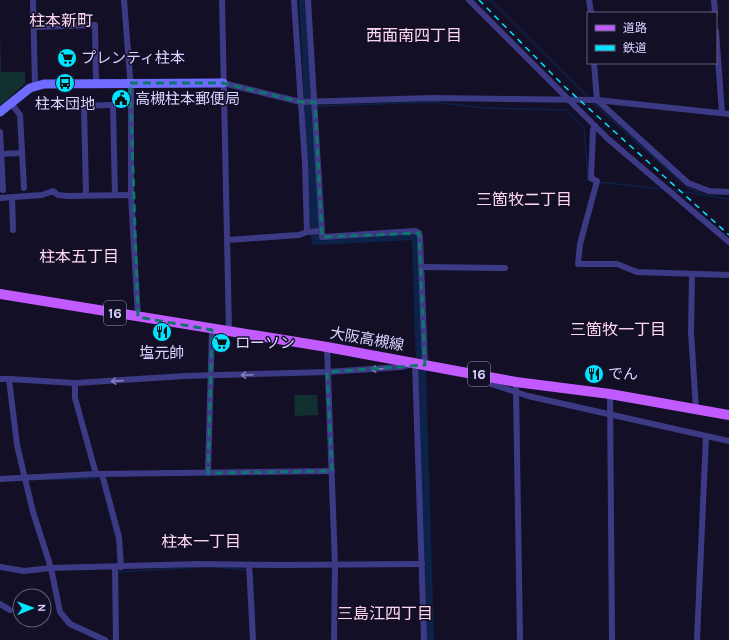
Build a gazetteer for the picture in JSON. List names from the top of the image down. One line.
{"streets":{"main road":["16","大阪高槻線"]},"districts":["柱本新町","西面南四丁目","三箇牧二丁目","柱本五丁目","三箇牧一丁目","柱本一丁目","三島江四丁目"],"places":{"supermarket":["プレンティ柱本","ローソン"],"bus stop":["柱本団地"],"public building":["高槻柱本郵便局"],"restaurant":["塩元帥","でん"]},"legend":["道路","鉄道"],"north":"right"}
